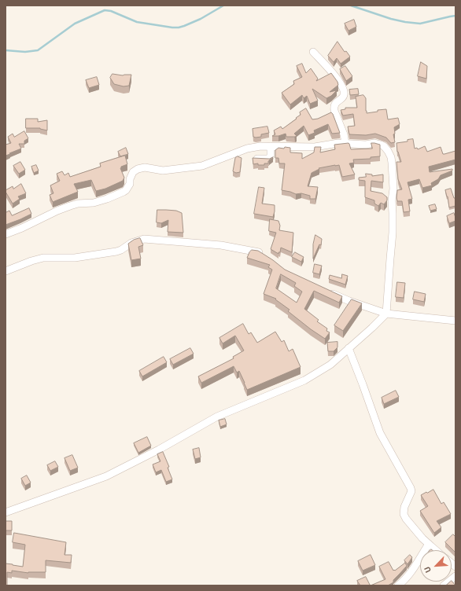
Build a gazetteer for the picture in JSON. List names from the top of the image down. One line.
{"north":"bottom left"}
